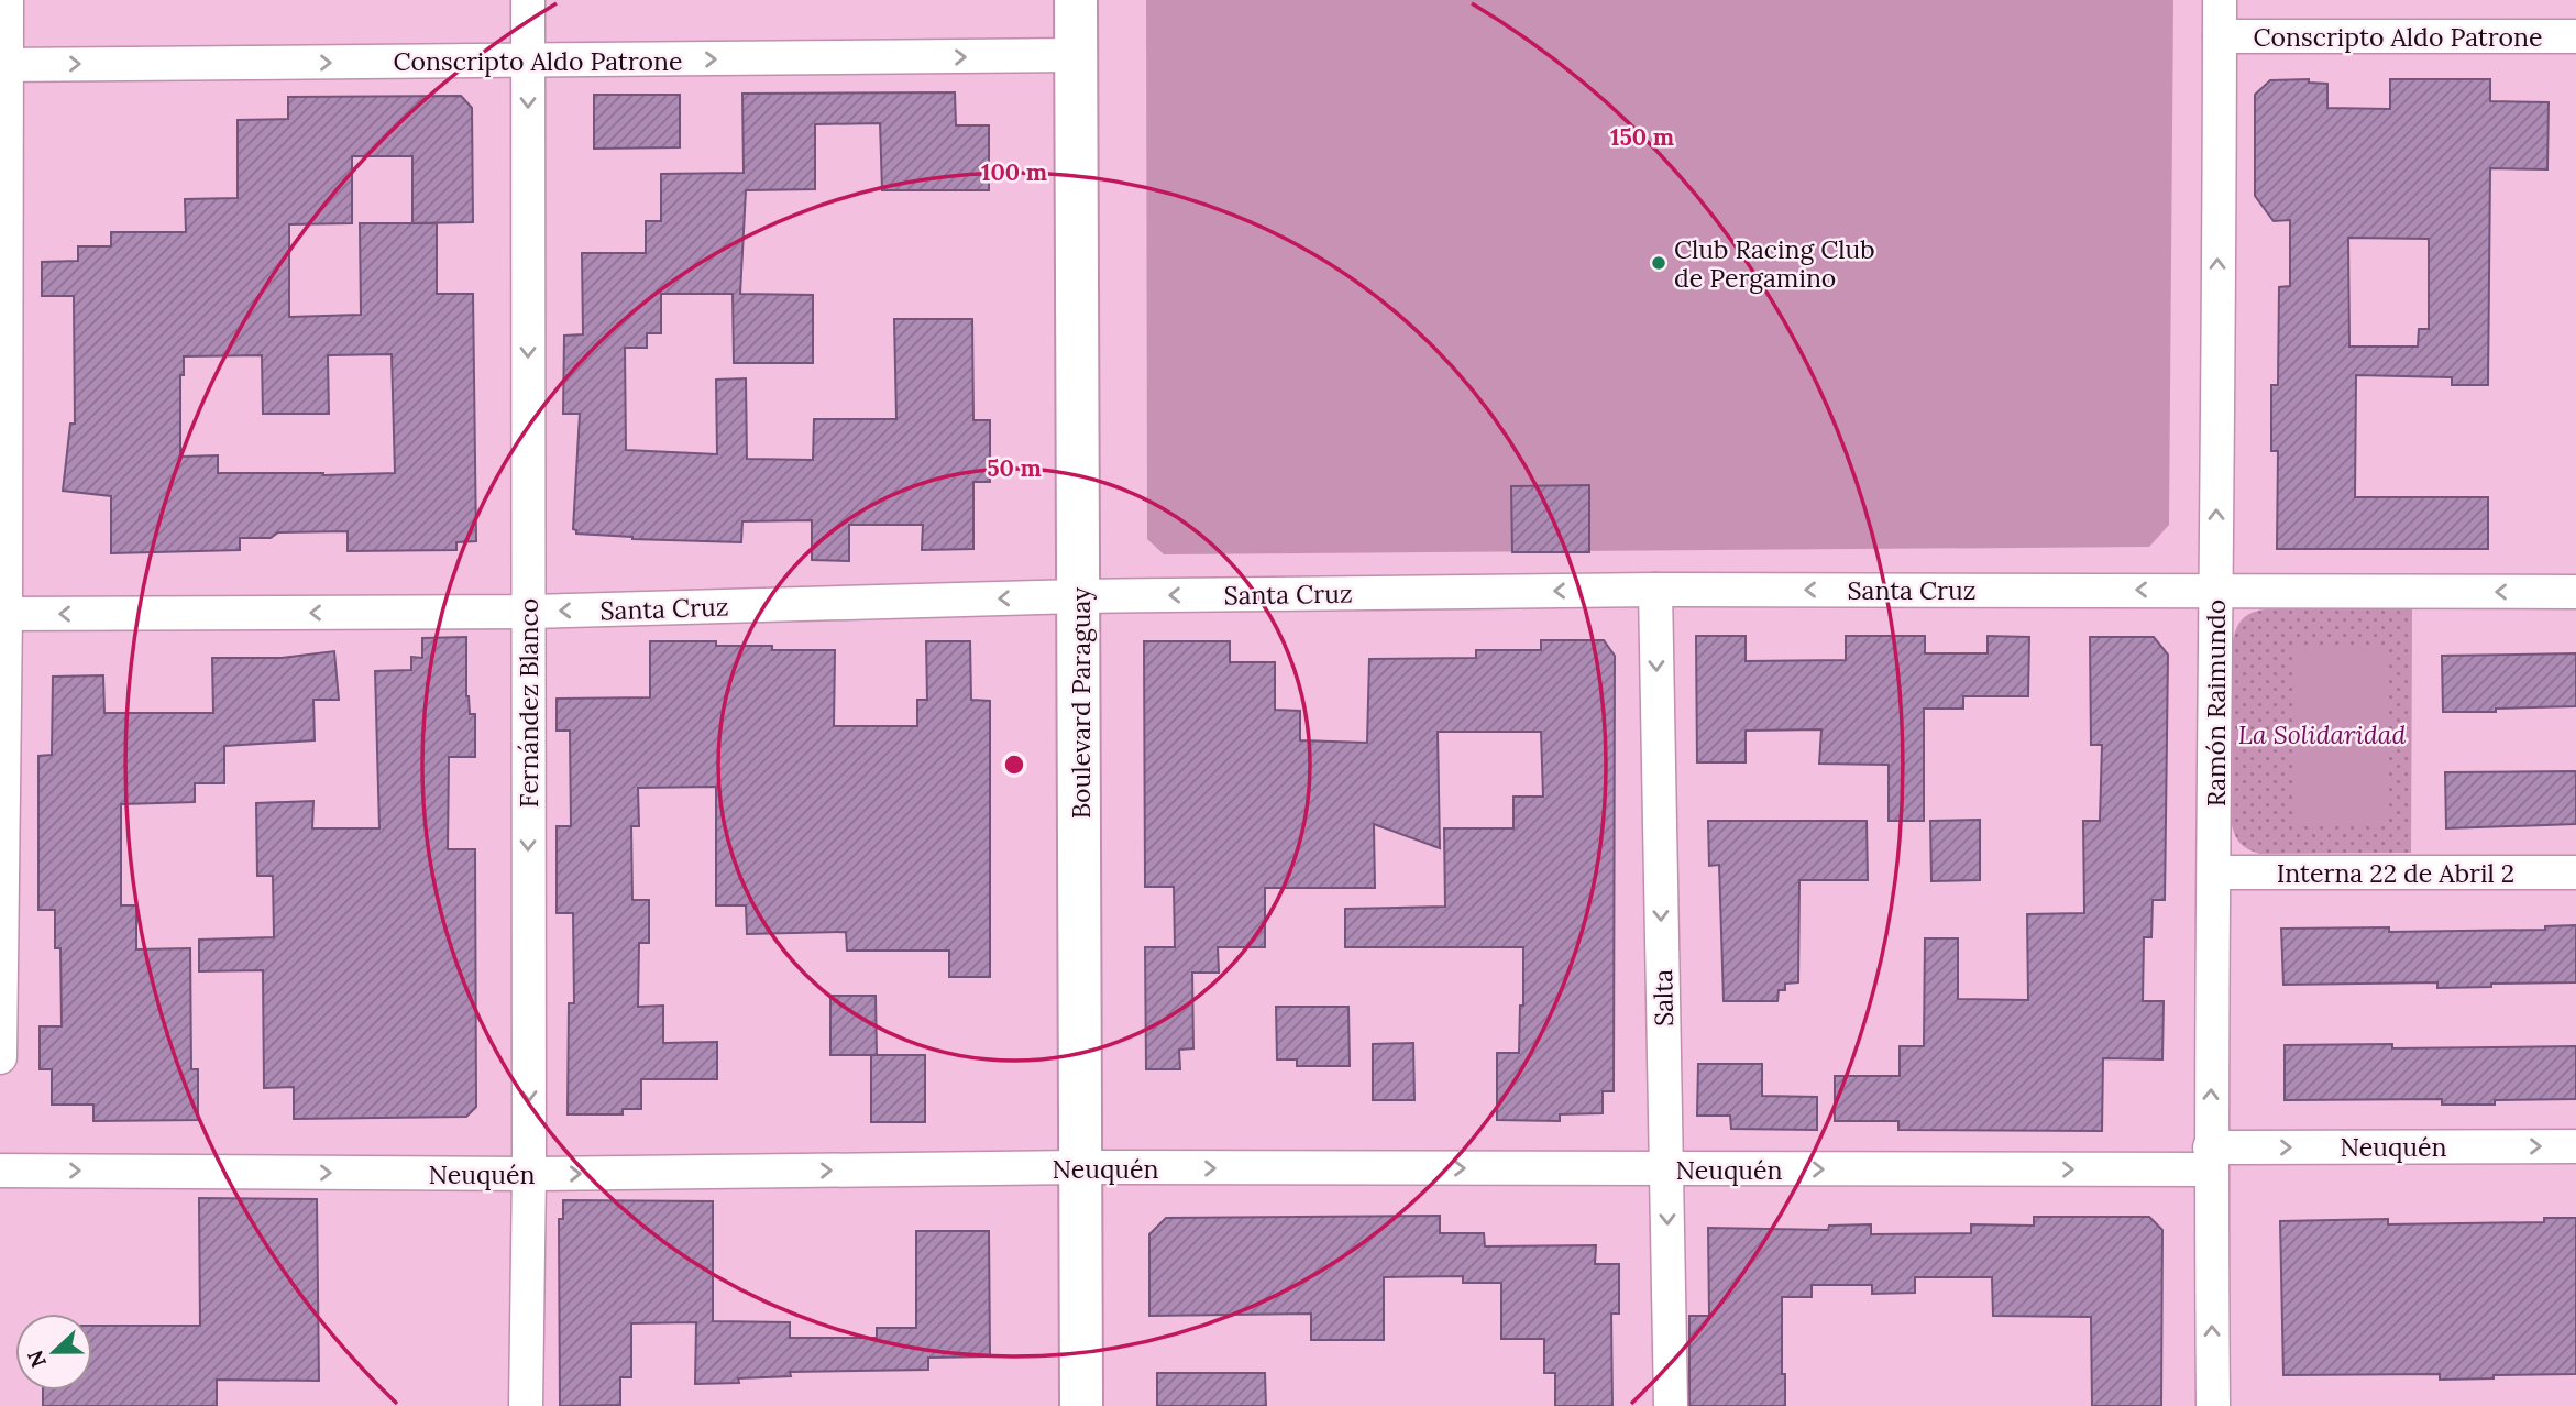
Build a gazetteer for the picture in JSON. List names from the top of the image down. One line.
{"streets":{"main road":["Boulevard Paraguay"],"street":["Conscripto Aldo Patrone","Santa Cruz","Fernández Blanco","Ramón Raimundo","Interna 22 de Abril 2","Salta","Neuquén"]},"crossings":[["Conscripto Aldo Patrone","Fernández Blanco"],["Conscripto Aldo Patrone","Boulevard Paraguay"],["Conscripto Aldo Patrone","Ramón Raimundo"],["Santa Cruz","Fernández Blanco"],["Santa Cruz","Boulevard Paraguay"],["Santa Cruz","Ramón Raimundo"],["Santa Cruz","Salta"],["Fernández Blanco","Neuquén"],["Boulevard Paraguay","Neuquén"],["Ramón Raimundo","Interna 22 de Abril 2"],["Ramón Raimundo","Neuquén"],["Salta","Neuquén"]],"one_way":["Conscripto Aldo Patrone","Santa Cruz","Fernández Blanco","Ramón Raimundo","Salta","Neuquén"],"parks":["La Solidaridad"],"places":["Club Racing Club de Pergamino"],"north":"left","rings":["150 m","100 m","50 m"]}
